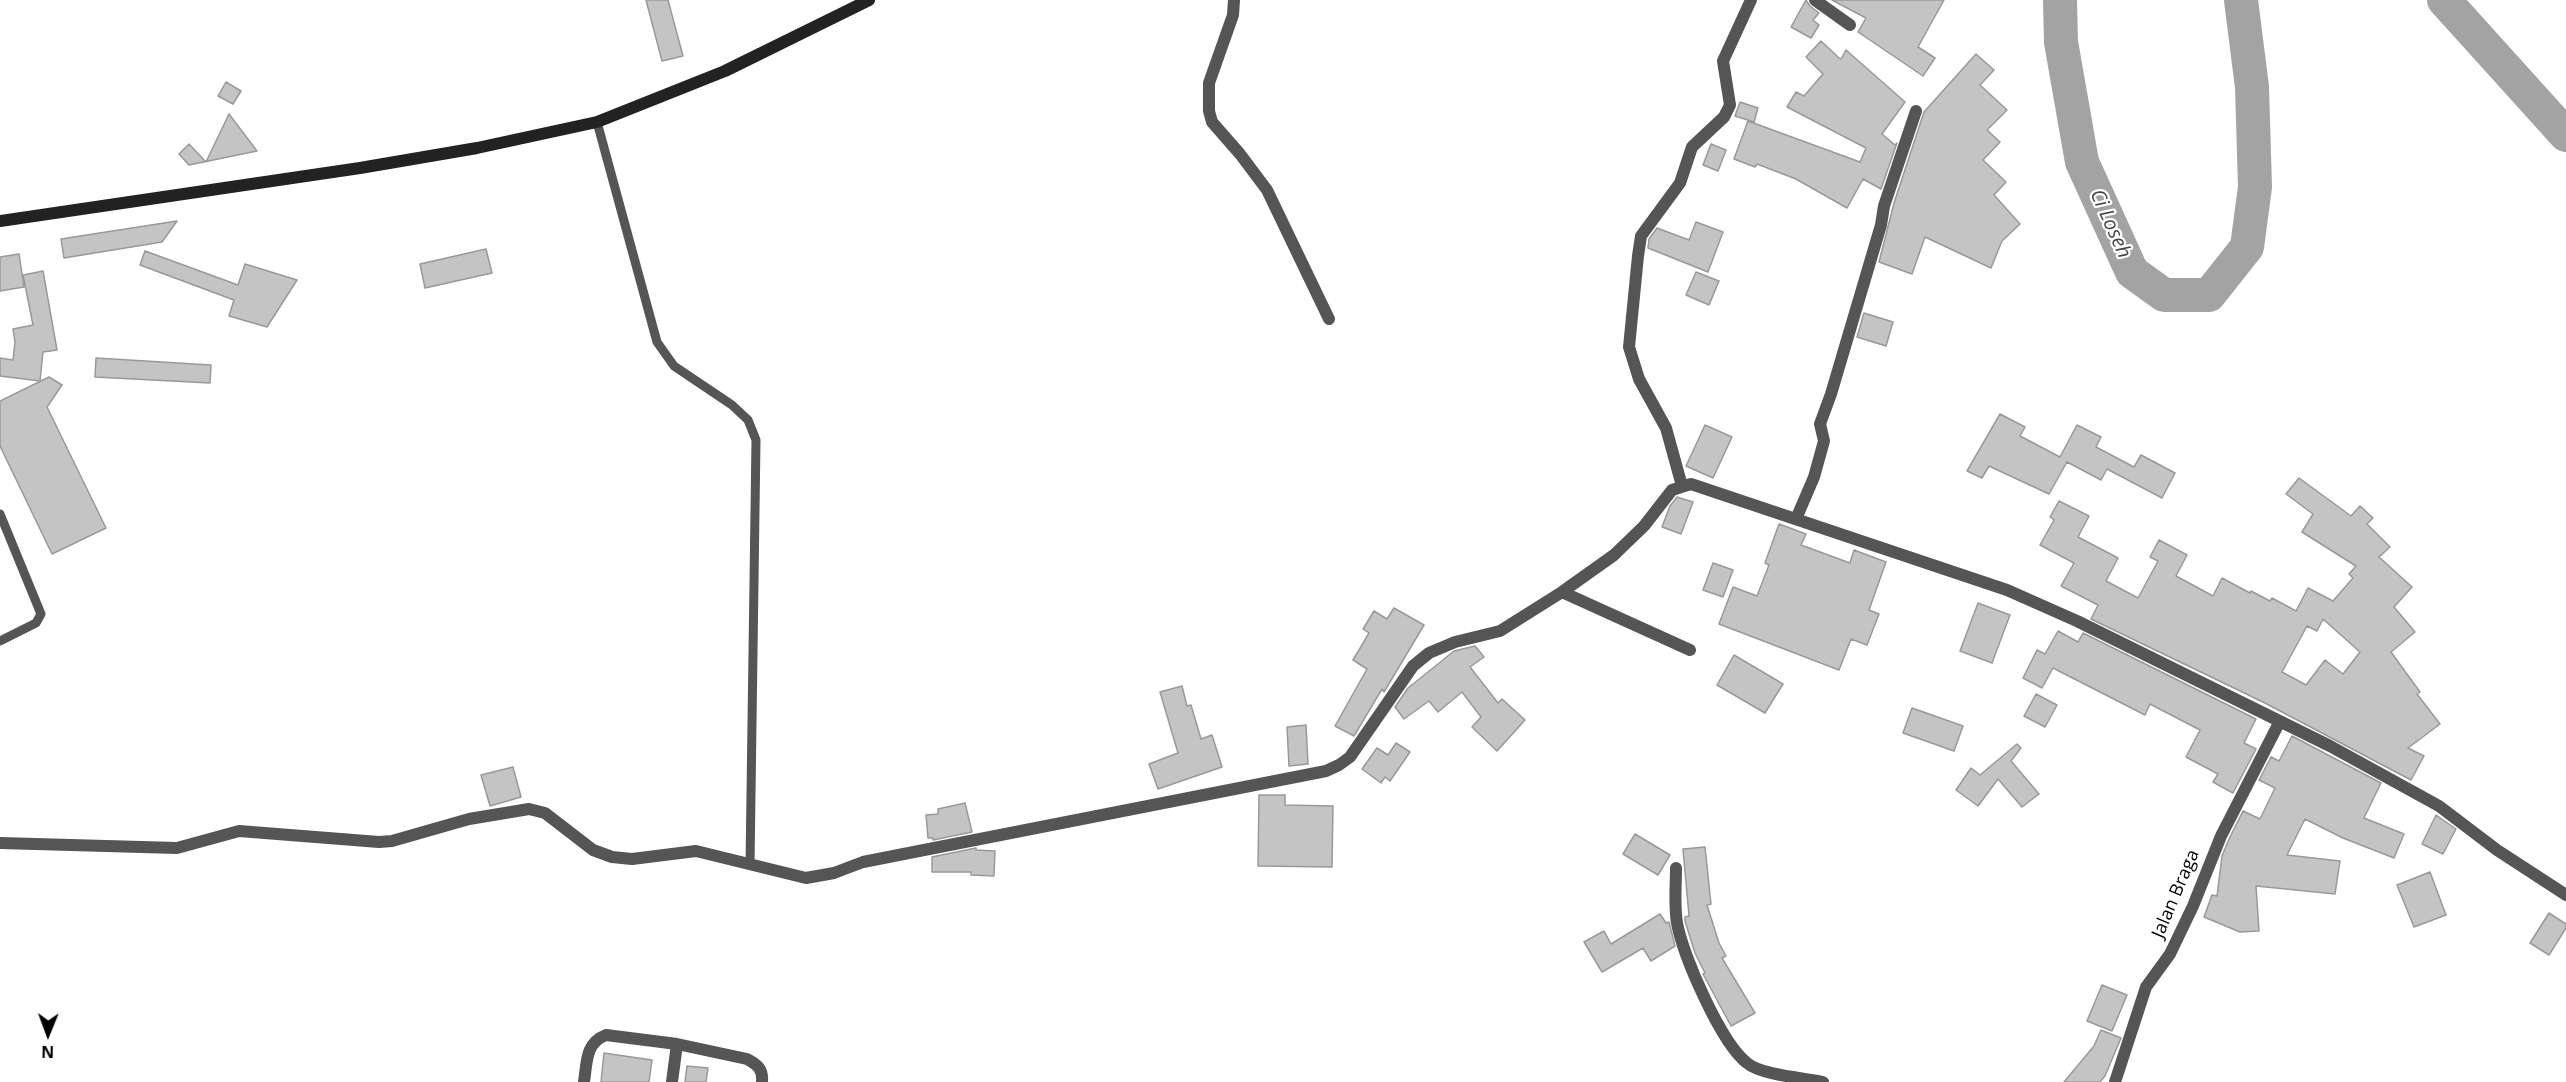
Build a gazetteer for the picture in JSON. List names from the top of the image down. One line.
{"streets":{"street":["Jalan Braga"]},"water":["Ci Loseh"],"north":"bottom"}
